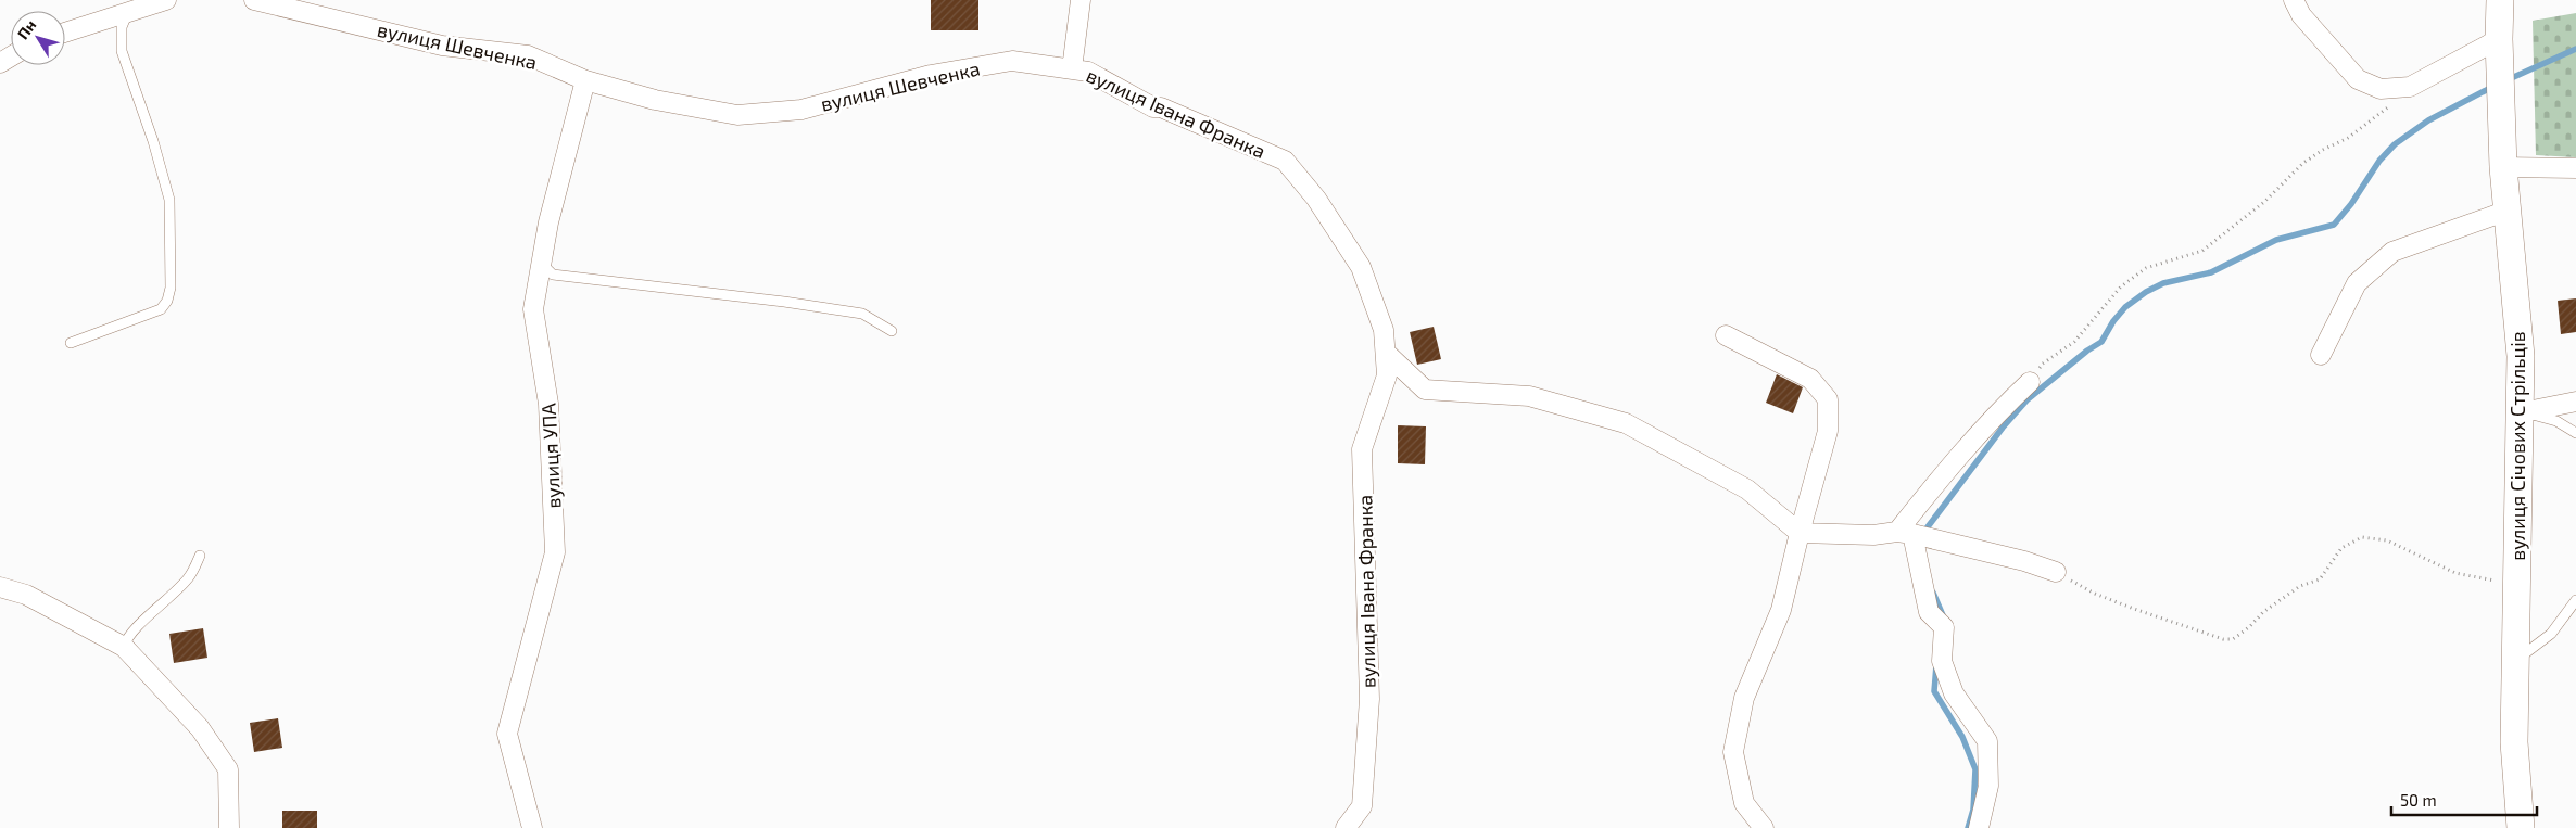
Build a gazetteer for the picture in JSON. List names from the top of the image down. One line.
{"streets":{"street":["вулиця Шевченка","вулиця Івана Франка","вулиця Січових Стрільців","вулиця УПА"]},"crossings":[["вулиця Шевченка","вулиця Івана Франка"],["вулиця Шевченка","вулиця УПА"]],"scale_bar":"50 m","north":"top left"}
